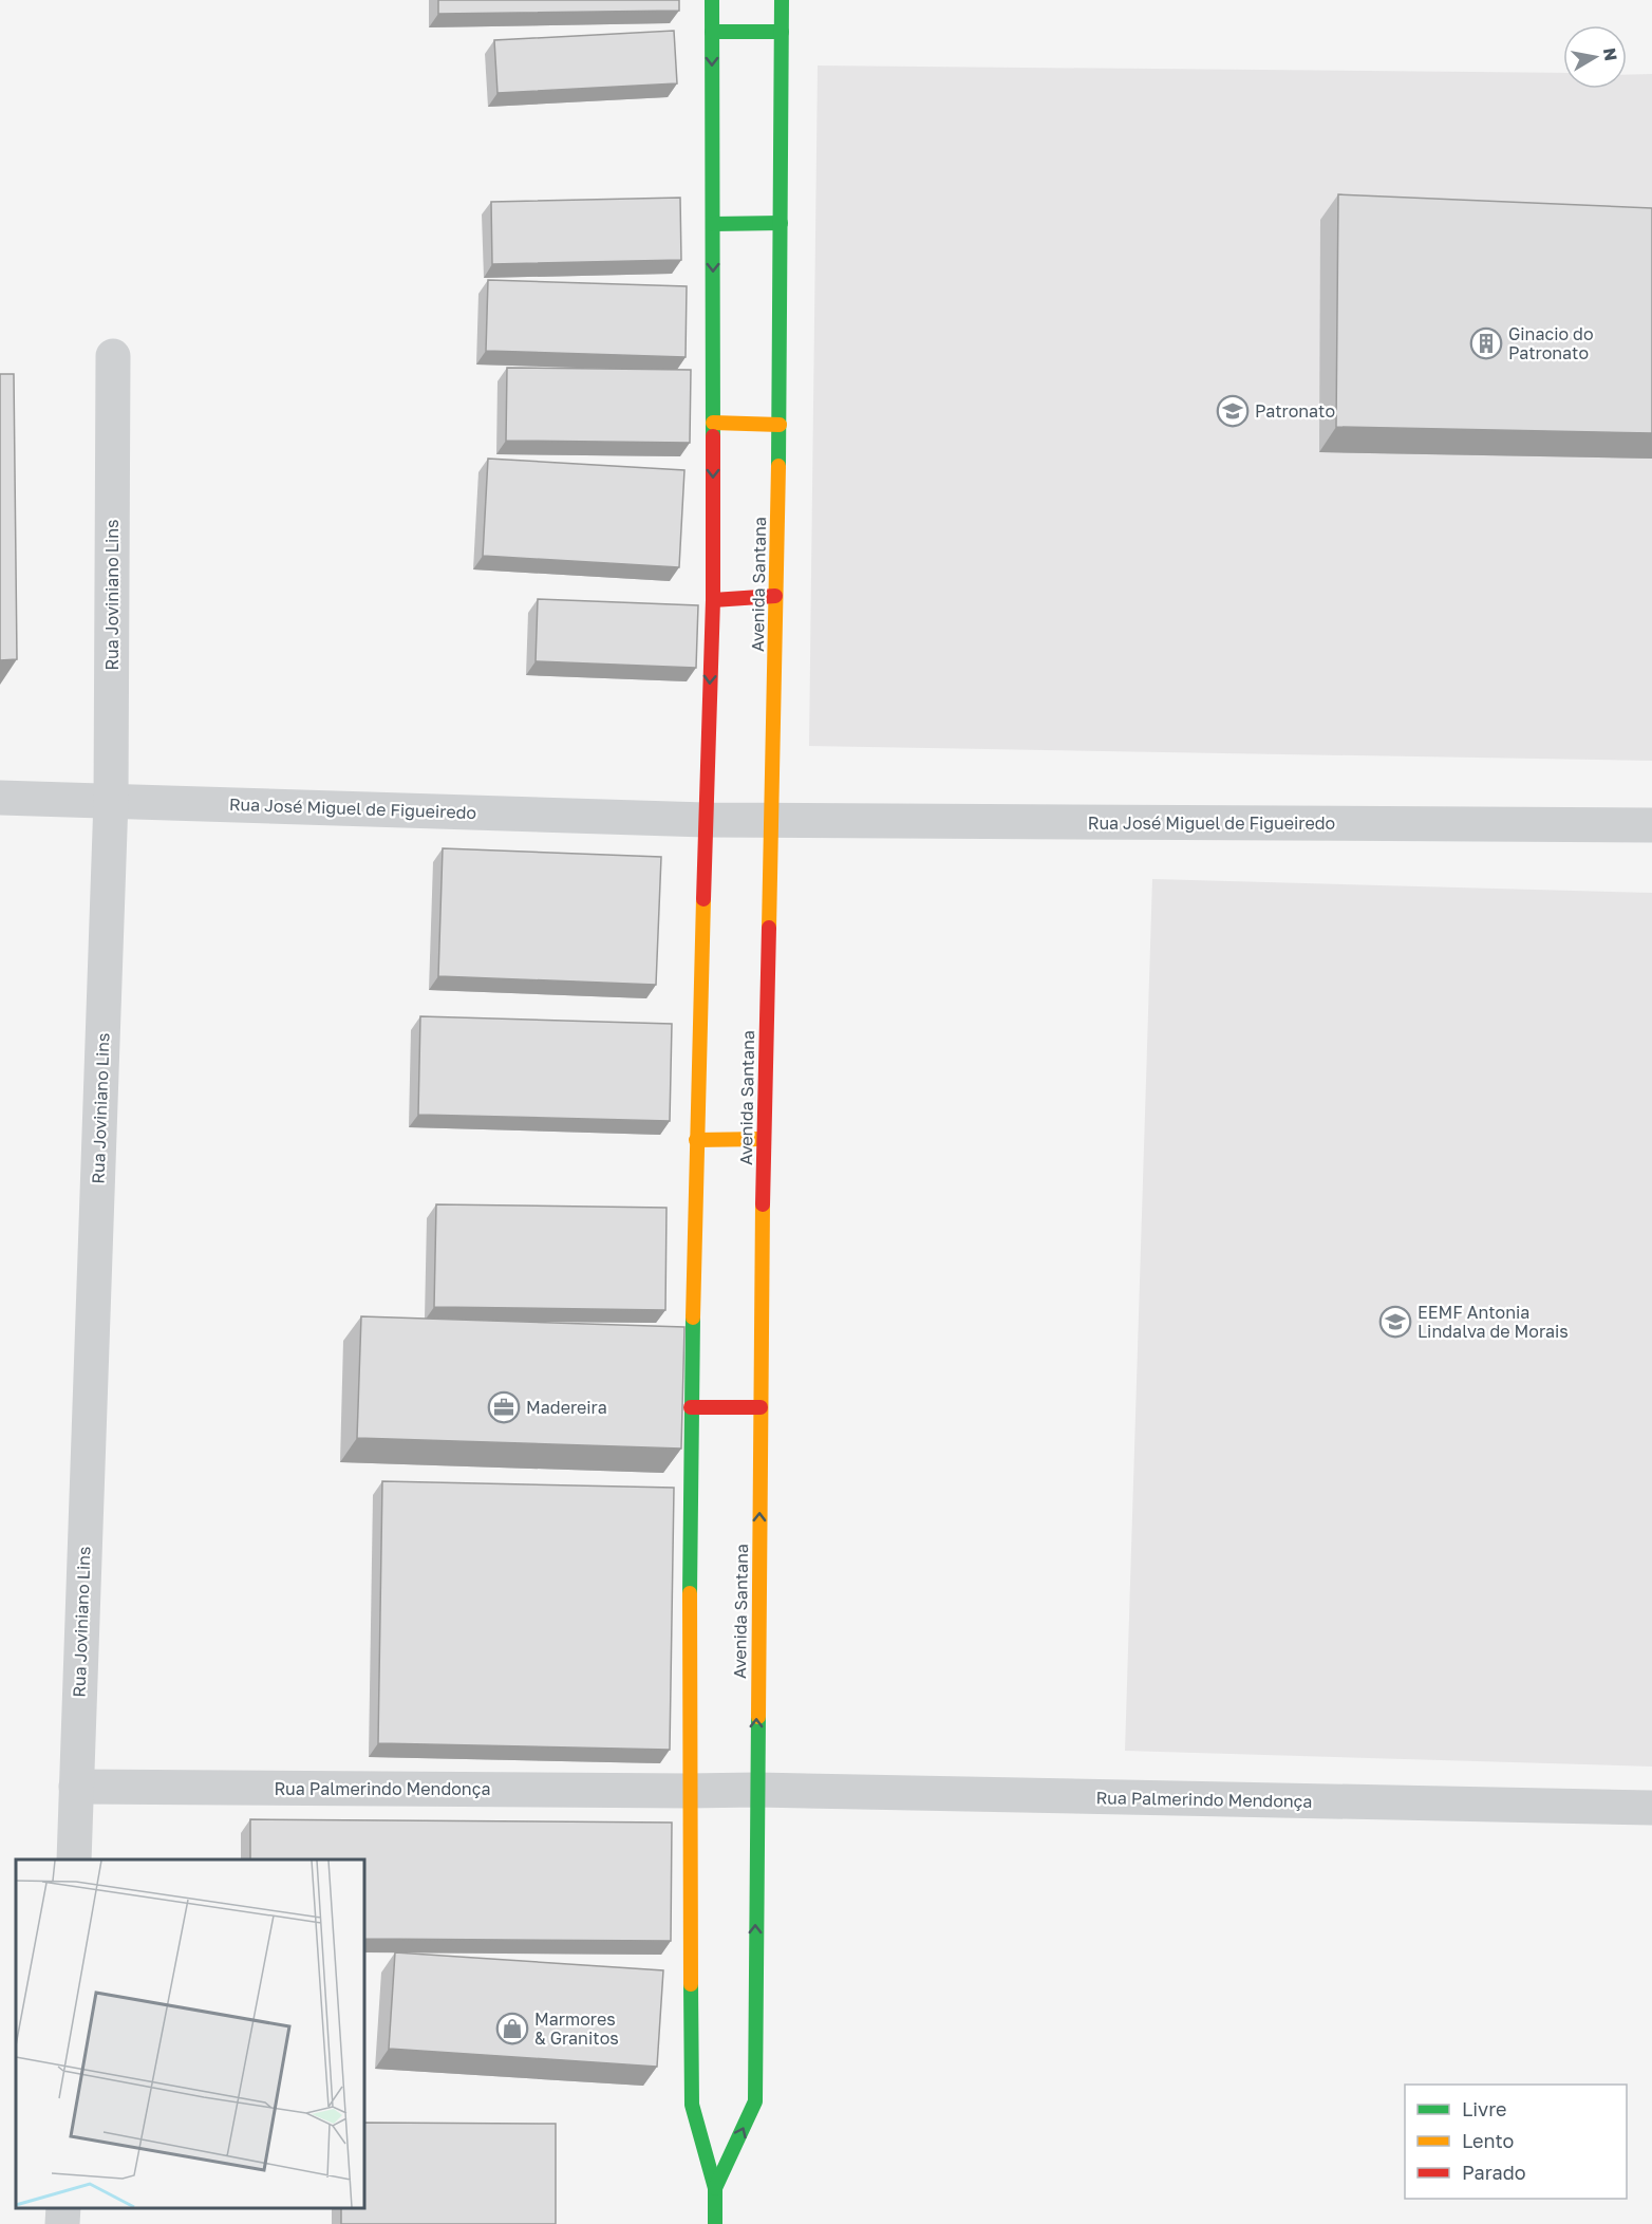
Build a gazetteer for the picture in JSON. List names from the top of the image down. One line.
{"streets":{"street":["Avenida Santana","Rua Joviniano Lins","Rua José Miguel de Figueiredo","Rua Palmerindo Mendonça"]},"crossings":[["Avenida Santana","Rua José Miguel de Figueiredo"],["Avenida Santana","Rua Palmerindo Mendonça"],["Rua Joviniano Lins","Rua José Miguel de Figueiredo"],["Rua Joviniano Lins","Rua Palmerindo Mendonça"]],"places":{"building":["Ginacio do Patronato"],"school or university":["Patronato","EEMF Antonia Lindalva de Morais"],"office":["Madereira"],"shop":["Marmores & Granitos"]},"legend":["Livre","Lento","Parado"],"north":"right"}
